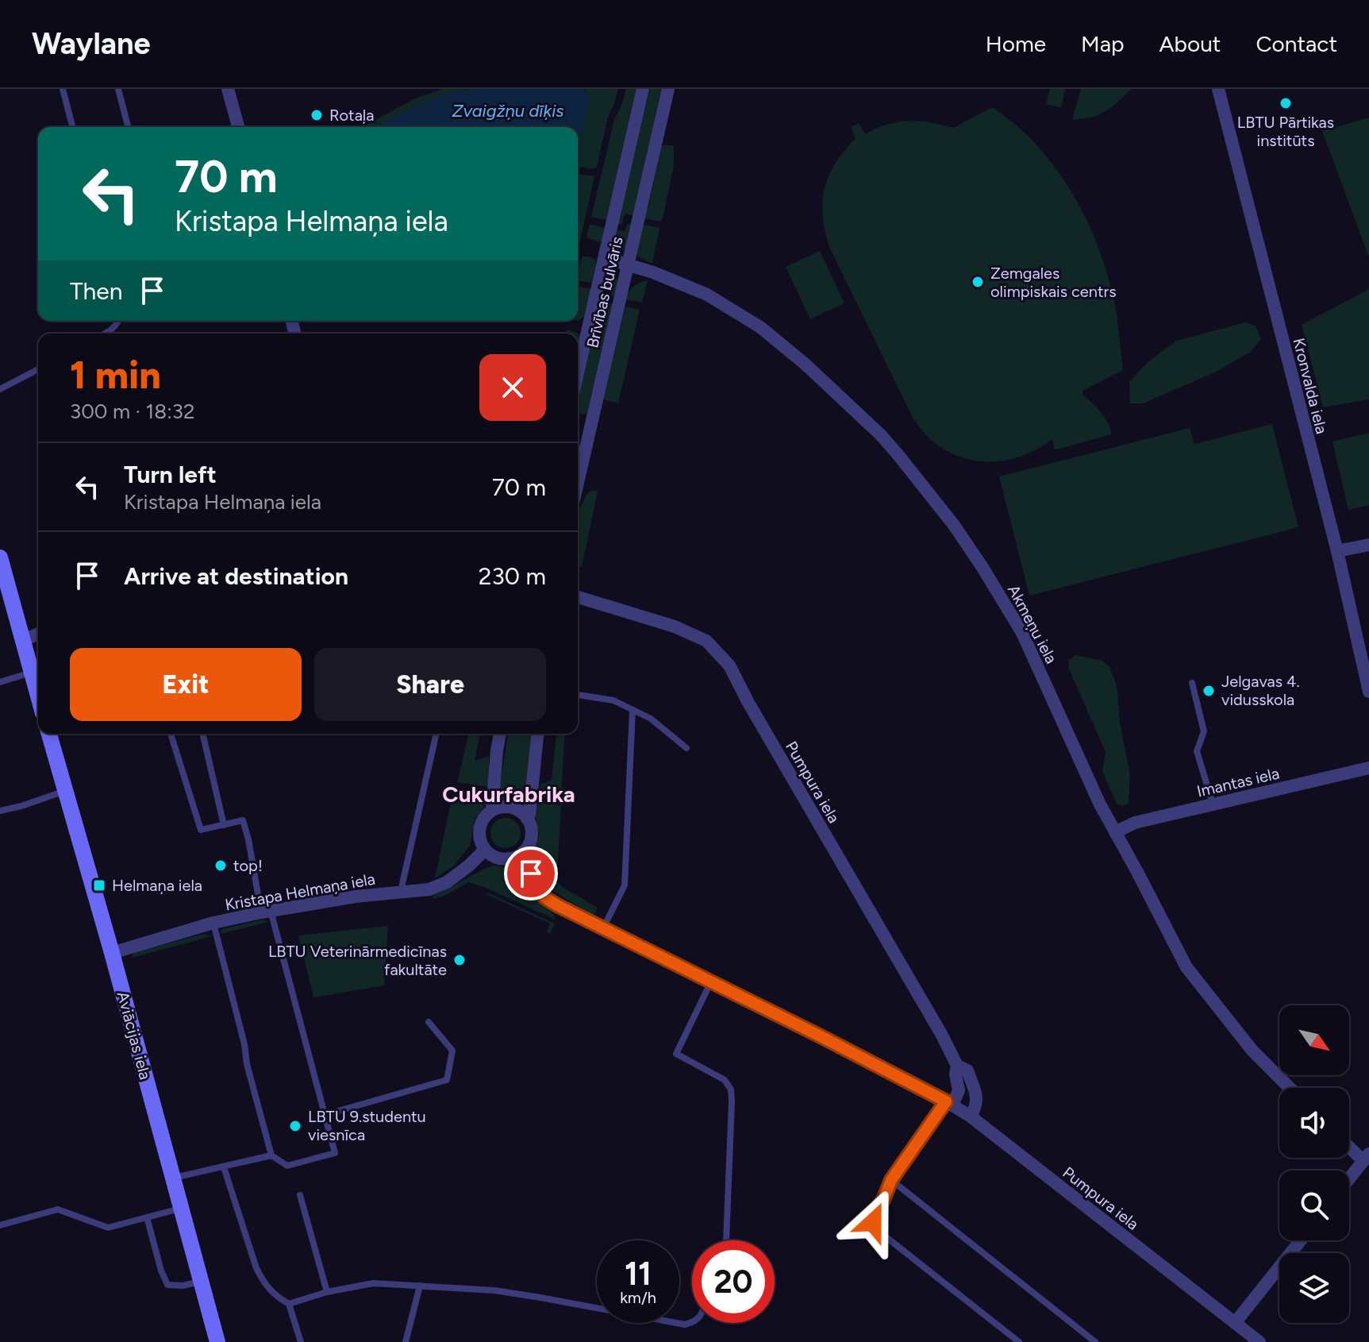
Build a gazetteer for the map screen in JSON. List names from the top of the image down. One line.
{"streets":{"main road":["Aviācijas iela"],"street":["Brīvības bulvāris","Kronvalda iela","Akmeņu iela","Pumpura iela","Imantas iela","Kristapa Helmaņa iela"]},"crossings":[["Brīvības bulvāris","Akmeņu iela"],["Akmeņu iela","Imantas iela"],["Kristapa Helmaņa iela","Aviācijas iela"]],"districts":["Cukurfabrika"],"water":["Zvaigžņu dīķis"],"places":{"other":["LBTU Pārtikas institūts","Rotaļa","Zemgales olimpiskais centrs","Jelgavas 4. vidusskola","top!","LBTU Veterinārmedicīnas fakultāte","LBTU 9.studentu viesnīca"],"transit":["Helmaņa iela"]},"north":"bottom right","page":{"header":"Waylane","nav":["Home","Map","About","Contact"],"turn":["70 m","Kristapa Helmaņa iela"],"then":"Then","heading":["1 min","300 m · 18:32"],"list":[{"name":"Turn left","note":"Kristapa Helmaņa iela","value":"70 m"},{"name":"Arrive at destination","value":"230 m"}],"buttons":["Exit","Share"],"speed":"11 km/h","limit":"20"}}
